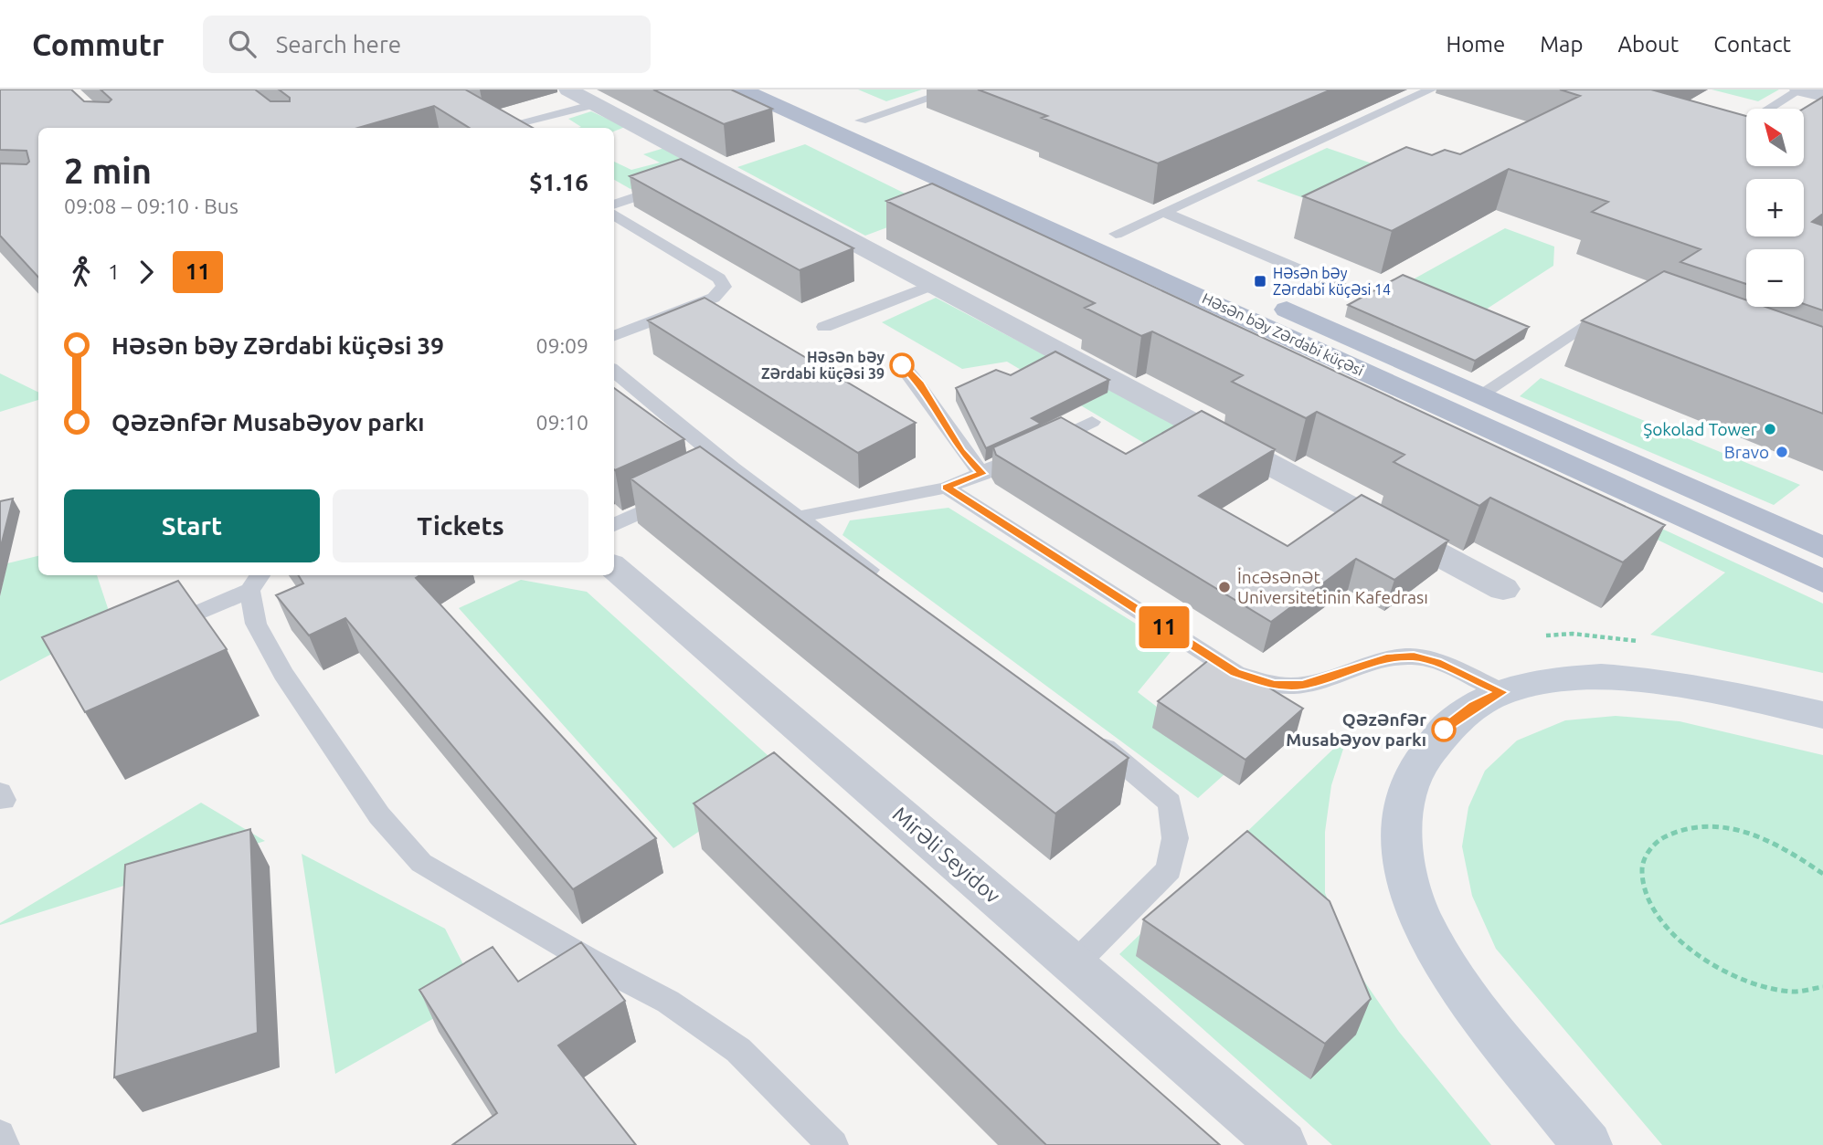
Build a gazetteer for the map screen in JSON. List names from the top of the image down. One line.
{"streets":{"main road":["Həsən bəy Zərdabi küçəsi"],"street":["Mirəli Seyidov"]},"places":{"transit":["Həsən bəy Zərdabi küçəsi 14"],"other":["Həsən bəy Zərdabi küçəsi 39","Şokolad Tower","Bravo","İncəsənət Universitetinin Kafedrası","Qəzənfər Musabəyov parkı"]},"lines":["bus line 11"],"north":"top left","page":{"header":"Commutr","search":"Search here","nav":["Home","Map","About","Contact"],"on_map":"11","map_buttons":["+","−"],"heading":["2 min","09:08 – 09:10 · Bus","$1.16"],"legs":["1","11"],"list":[{"name":"Həsən bəy Zərdabi küçəsi 39","value":"09:09"},{"name":"Qəzənfər Musabəyov parkı","value":"09:10"}],"buttons":["Start","Tickets"]}}
